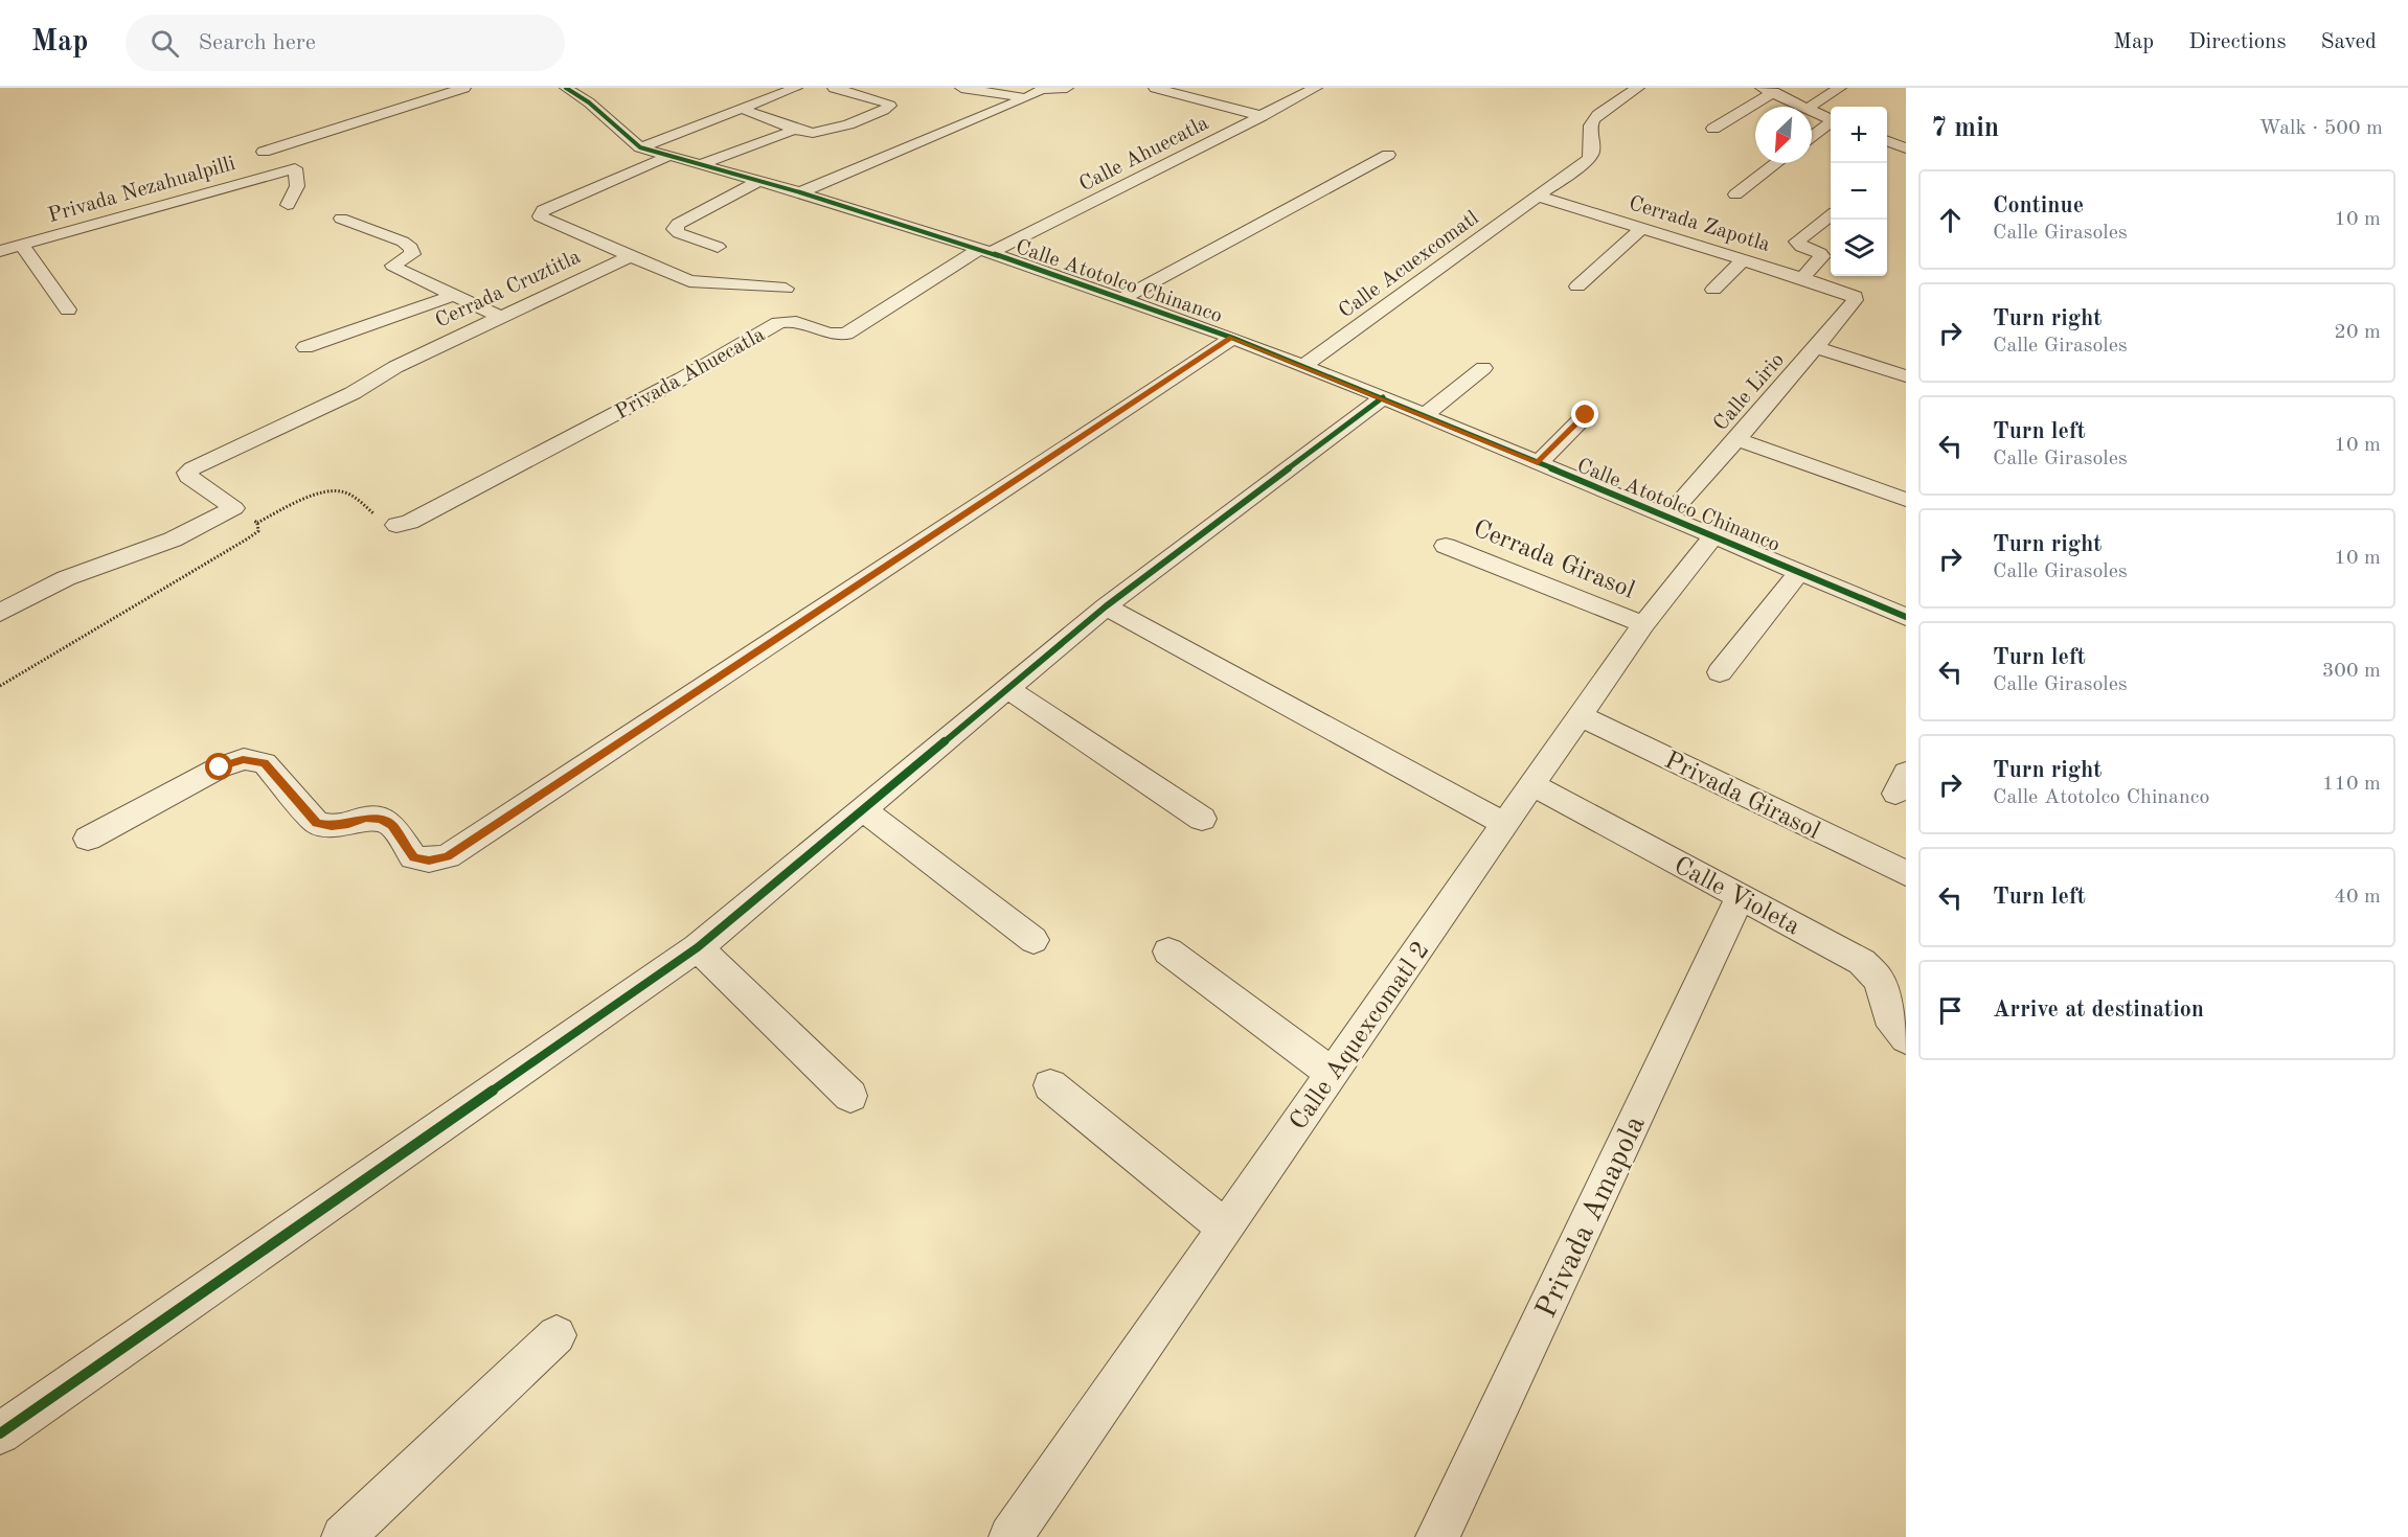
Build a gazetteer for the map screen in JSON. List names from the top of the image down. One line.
{"streets":{"street":["Calle Ahuecatla","Privada Nezahualpilli","Cerrada Zapotla","Calle Acuexcomatl","Calle Atotolco Chinanco","Cerrada Cruztitla","Privada Ahuecatla","Calle Lirio","Cerrada Girasol","Privada Girasol","Calle Violeta","Calle Aquexcomatl 2","Privada Amapola"]},"crossings":[["Calle Ahuecatla","Calle Atotolco Chinanco"],["Calle Ahuecatla","Privada Ahuecatla"],["Cerrada Zapotla","Calle Acuexcomatl"],["Cerrada Zapotla","Calle Lirio"],["Calle Acuexcomatl","Calle Atotolco Chinanco"],["Calle Atotolco Chinanco","Cerrada Cruztitla"],["Calle Atotolco Chinanco","Privada Ahuecatla"],["Calle Atotolco Chinanco","Calle Lirio"],["Calle Atotolco Chinanco","Calle Aquexcomatl 2"],["Cerrada Girasol","Calle Aquexcomatl 2"],["Privada Girasol","Calle Aquexcomatl 2"],["Calle Violeta","Calle Aquexcomatl 2"],["Calle Violeta","Privada Amapola"]],"north":"bottom left","page":{"header":"Map","search":"Search here","nav":["Map","Directions","Saved"],"heading":["7 min","Walk · 500 m"],"map_buttons":["+","−"],"list":[["Continue","Calle Girasoles","10 m"],["Turn right","Calle Girasoles","20 m"],["Turn left","Calle Girasoles","10 m"],["Turn right","Calle Girasoles","10 m"],["Turn left","Calle Girasoles","300 m"],["Turn right","Calle Atotolco Chinanco","110 m"],["Turn left","40 m"],"Arrive at destination"]}}
